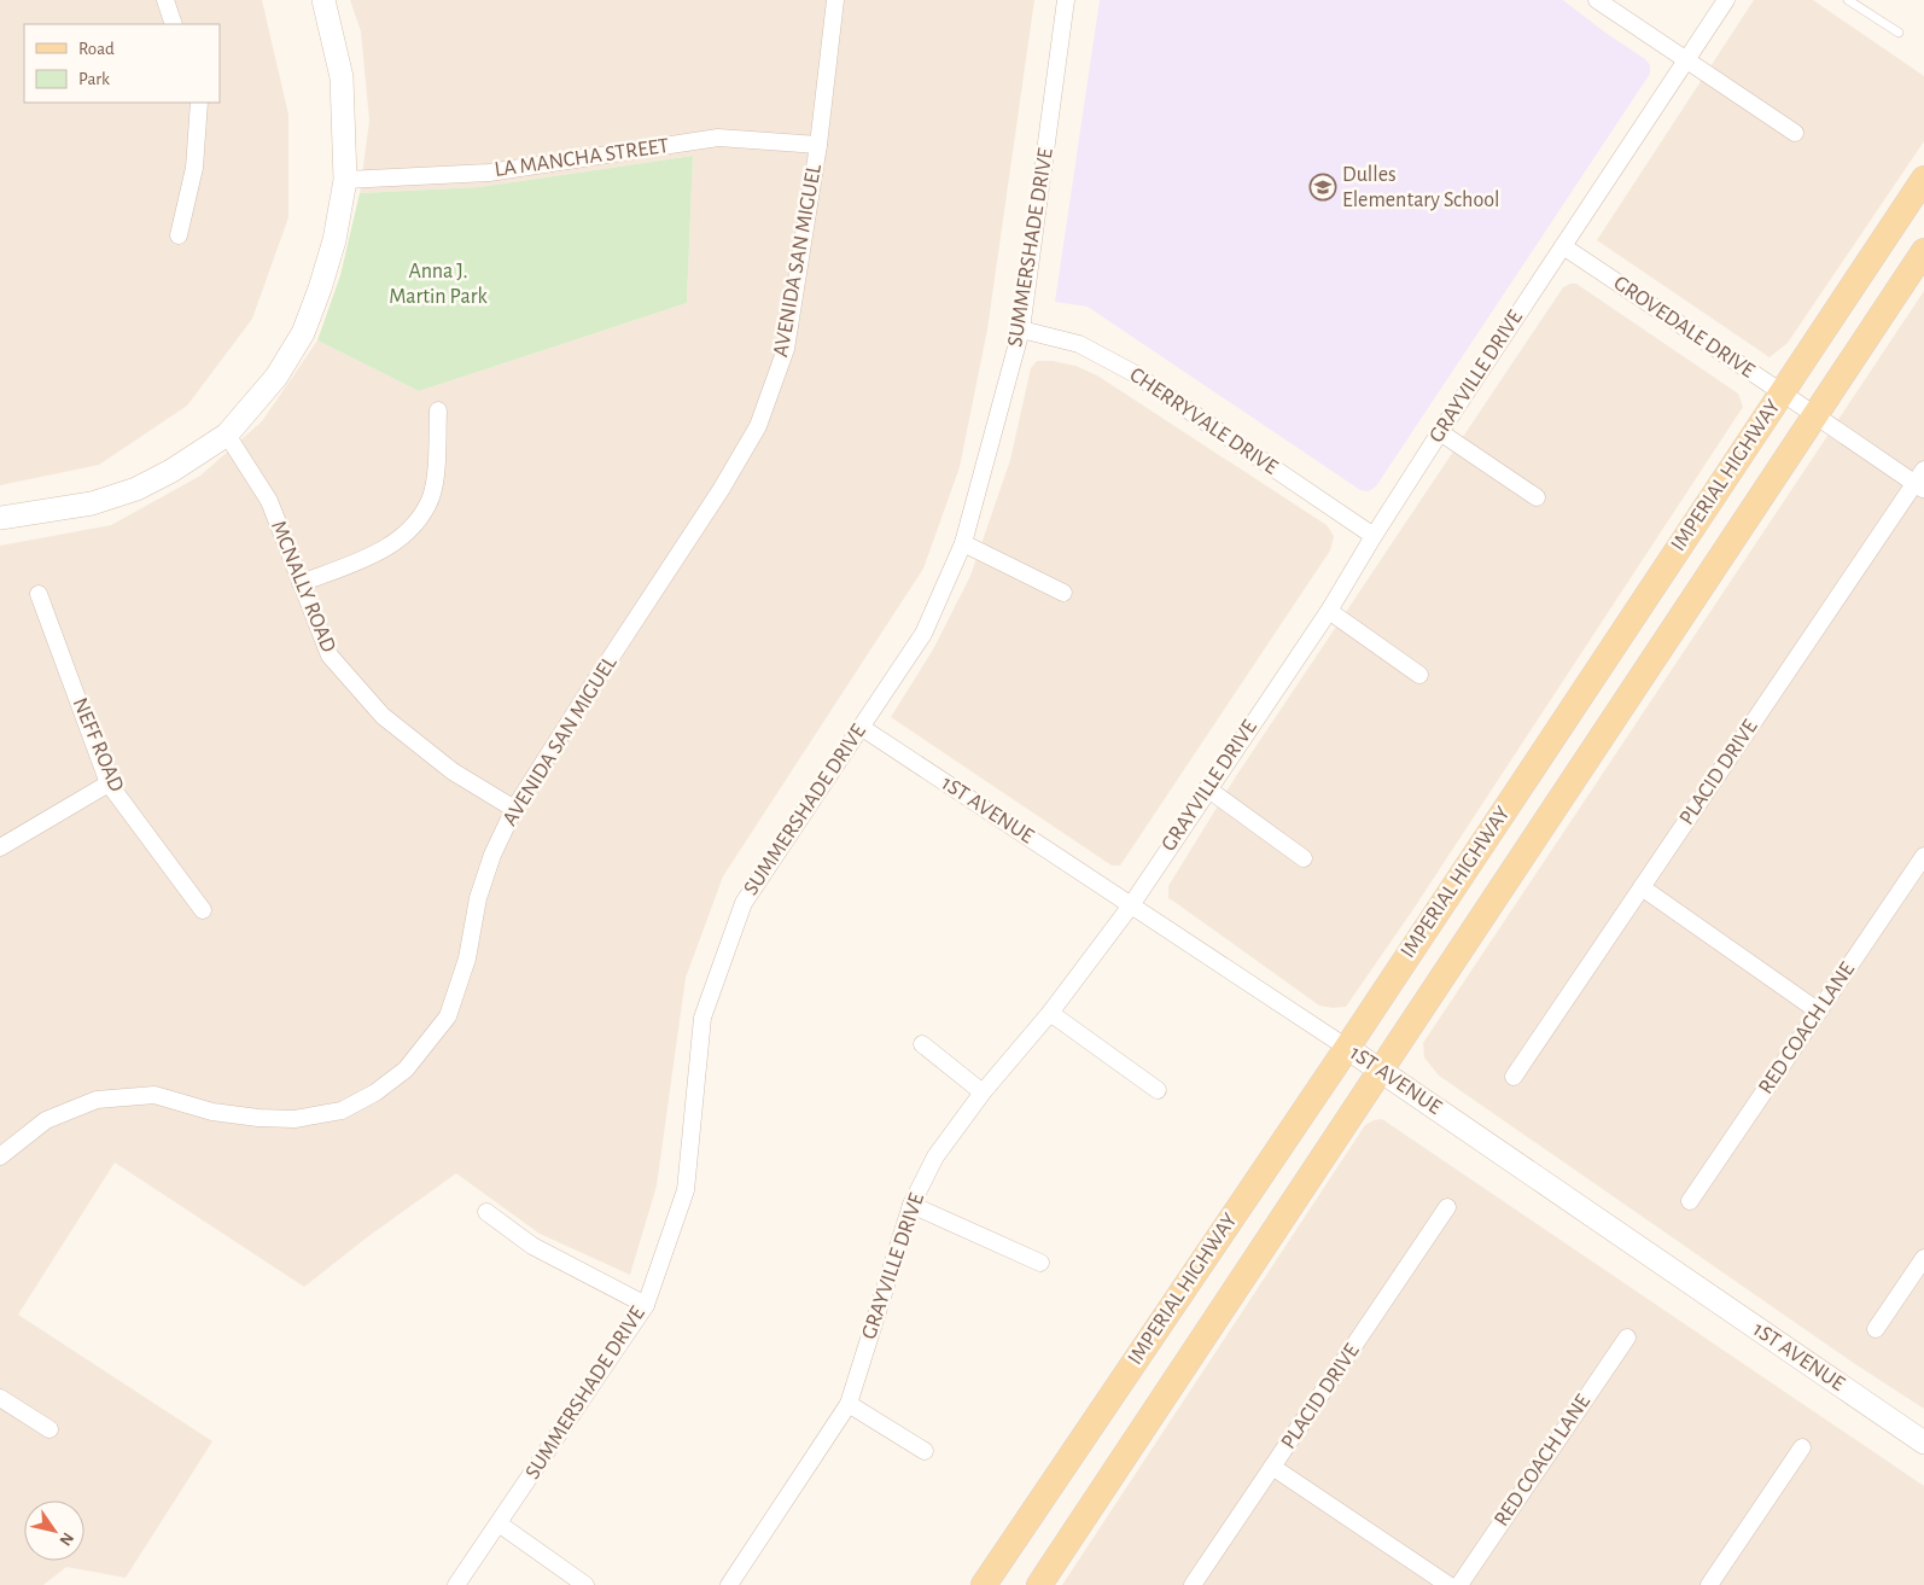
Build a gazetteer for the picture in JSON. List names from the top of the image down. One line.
{"streets":{"main road":["IMPERIAL HIGHWAY"],"street":["LA MANCHA STREET","SUMMERSHADE DRIVE","AVENIDA SAN MIGUEL","GROVEDALE DRIVE","GRAYVILLE DRIVE","CHERRYVALE DRIVE","MCNALLY ROAD","NEFF ROAD","PLACID DRIVE","1ST AVENUE","RED COACH LANE"]},"crossings":[["LA MANCHA STREET","AVENIDA SAN MIGUEL"],["SUMMERSHADE DRIVE","CHERRYVALE DRIVE"],["SUMMERSHADE DRIVE","1ST AVENUE"],["AVENIDA SAN MIGUEL","MCNALLY ROAD"],["GROVEDALE DRIVE","GRAYVILLE DRIVE"],["GROVEDALE DRIVE","IMPERIAL HIGHWAY"],["GROVEDALE DRIVE","PLACID DRIVE"],["GRAYVILLE DRIVE","CHERRYVALE DRIVE"],["GRAYVILLE DRIVE","1ST AVENUE"],["IMPERIAL HIGHWAY","1ST AVENUE"]],"parks":["Anna J. Martin Park"],"places":{"school or university":["Dulles Elementary School"]},"legend":["Road","Park"],"north":"bottom right"}
